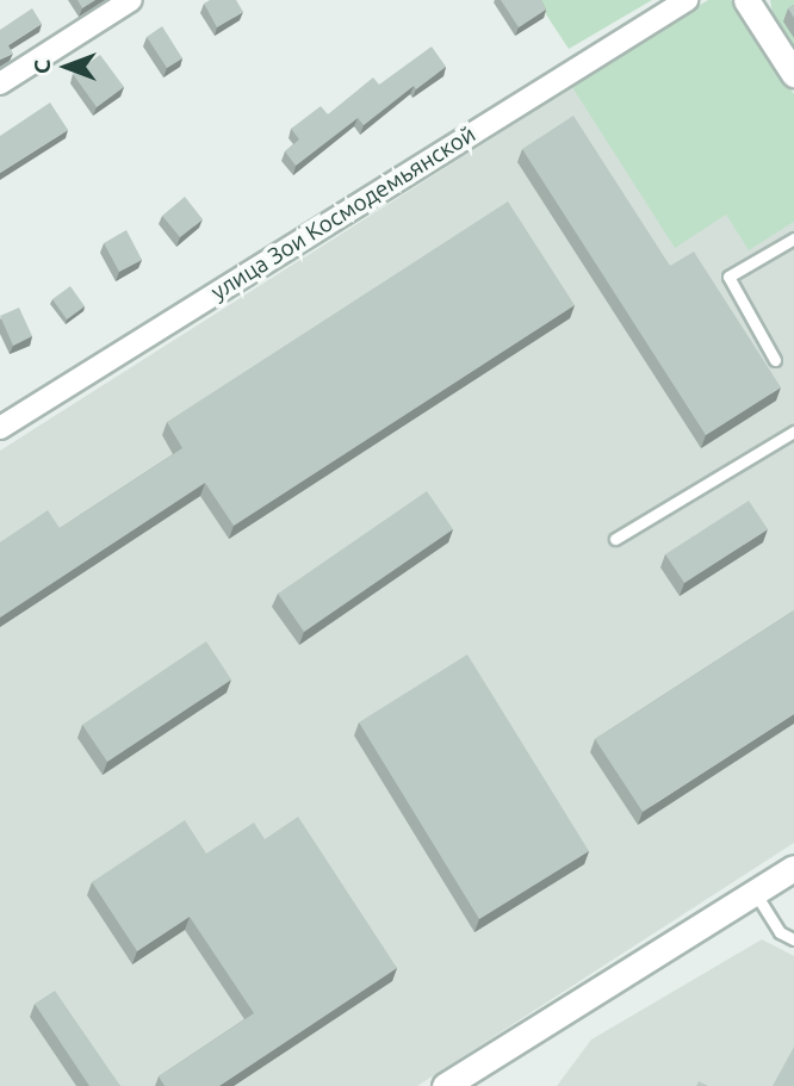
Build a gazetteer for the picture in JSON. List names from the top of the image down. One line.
{"streets":{"street":["улица Зои Космодемьянской"]},"north":"left"}
